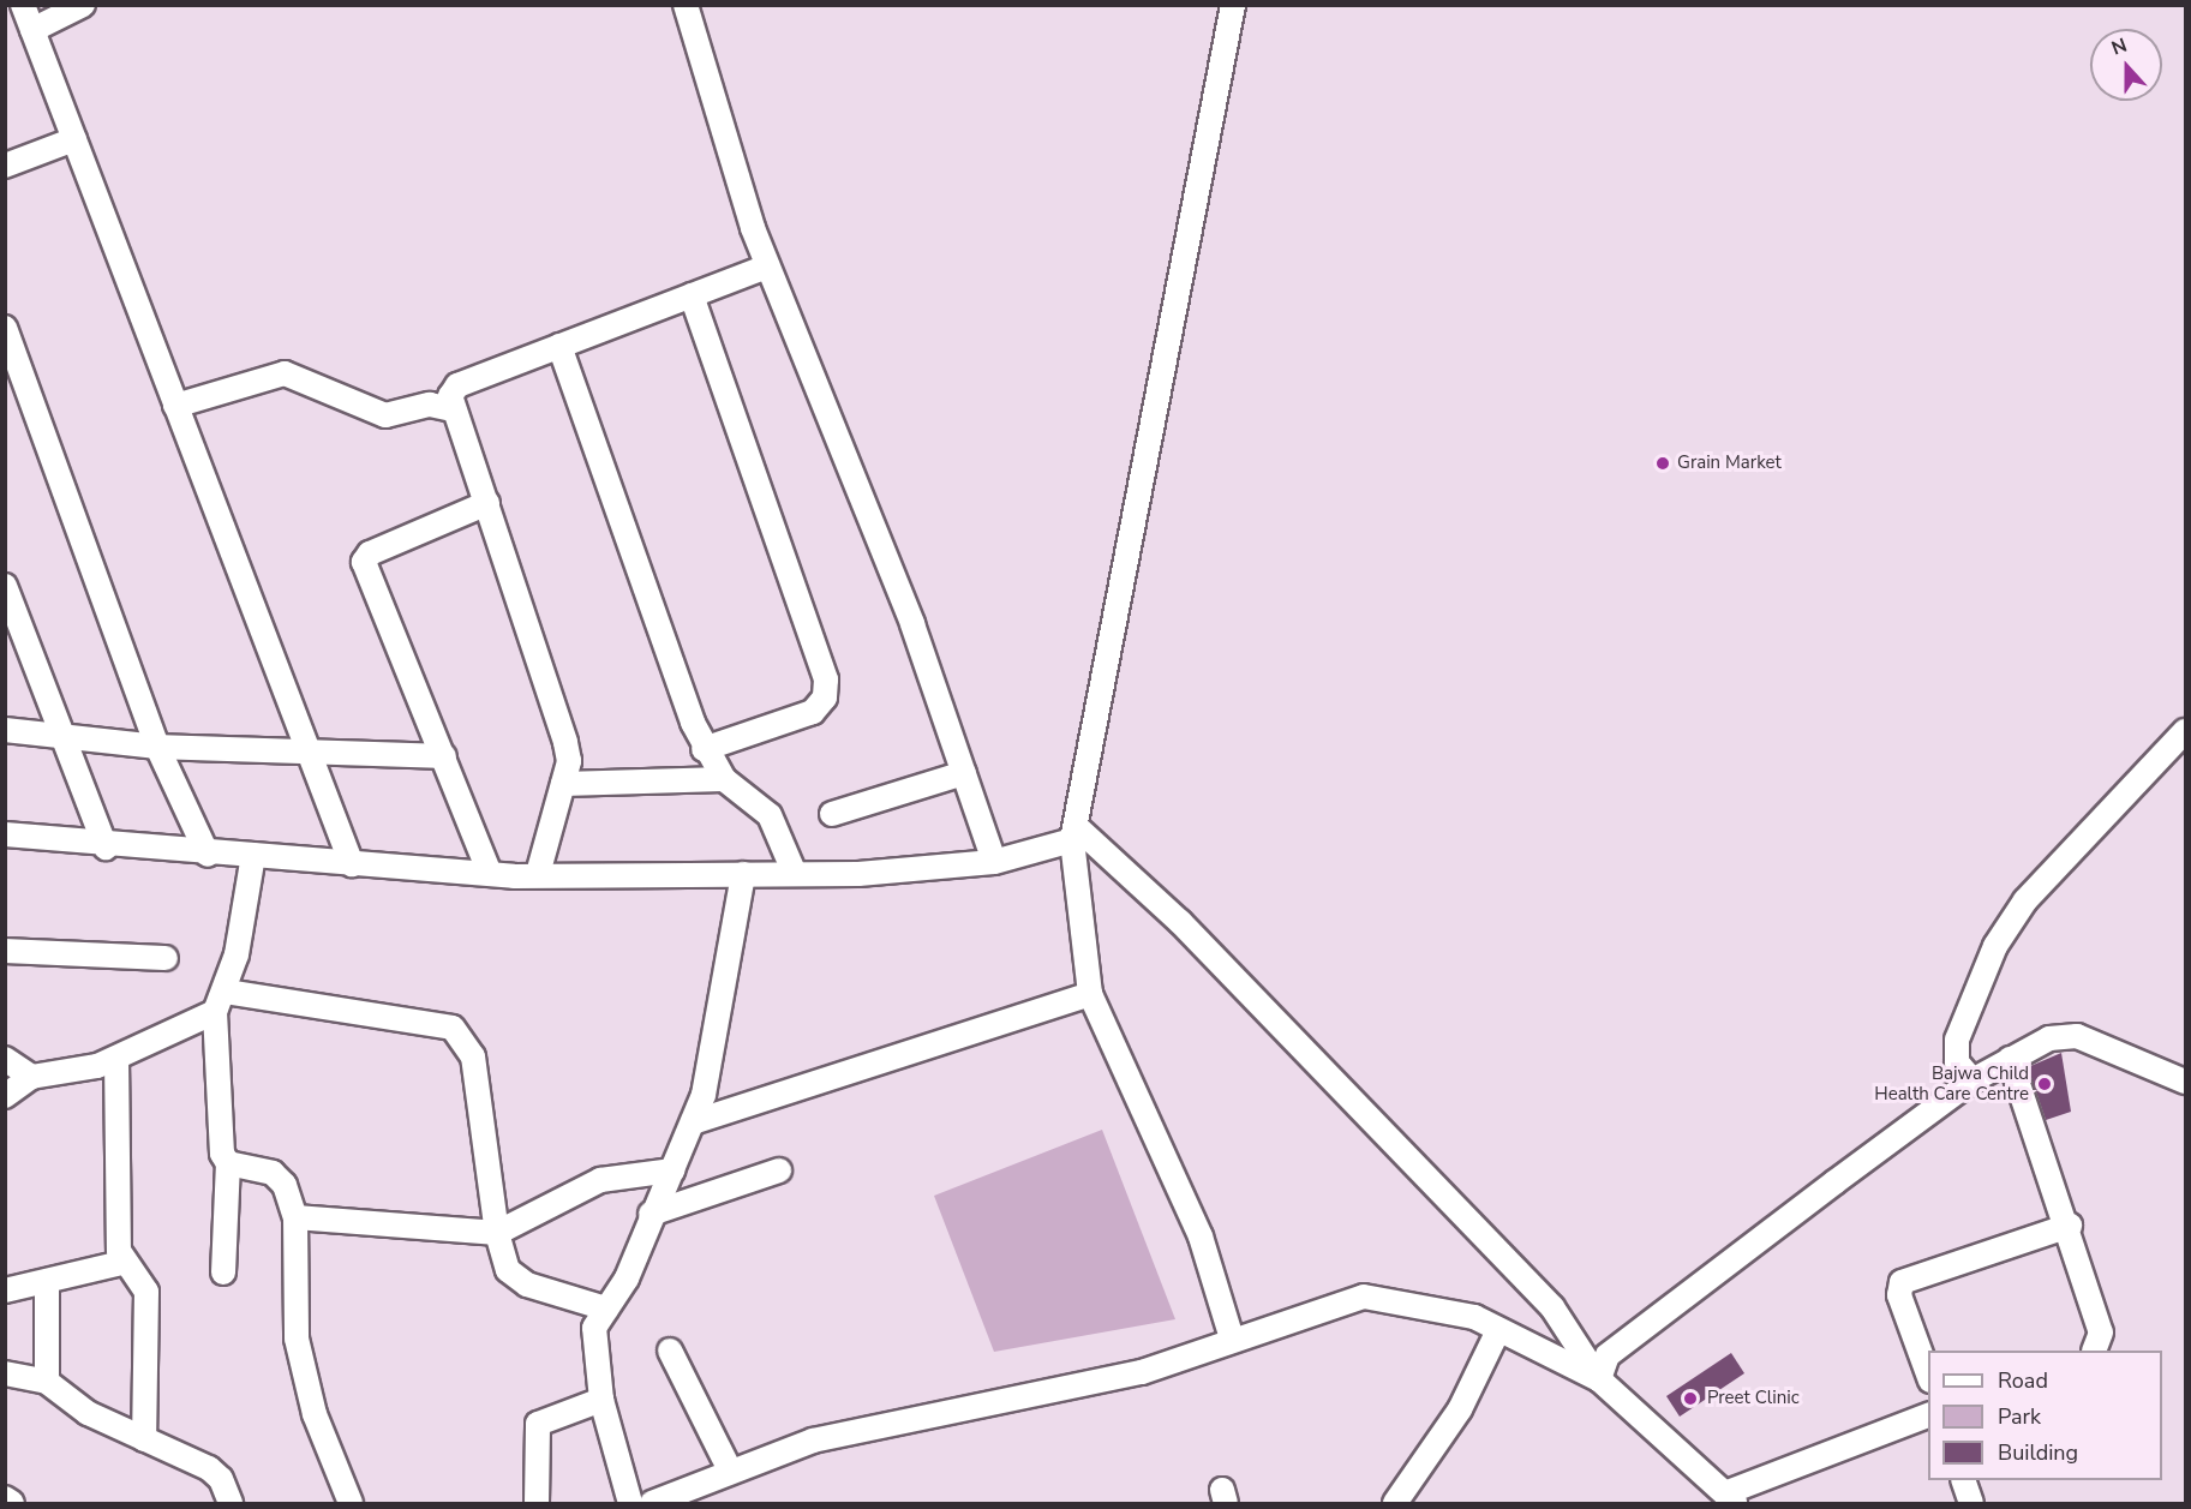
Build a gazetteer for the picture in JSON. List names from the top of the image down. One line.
{"places":["Grain Market","Bajwa Child Health Care Centre","Preet Clinic"],"legend":["Road","Park","Building"],"north":"top"}
